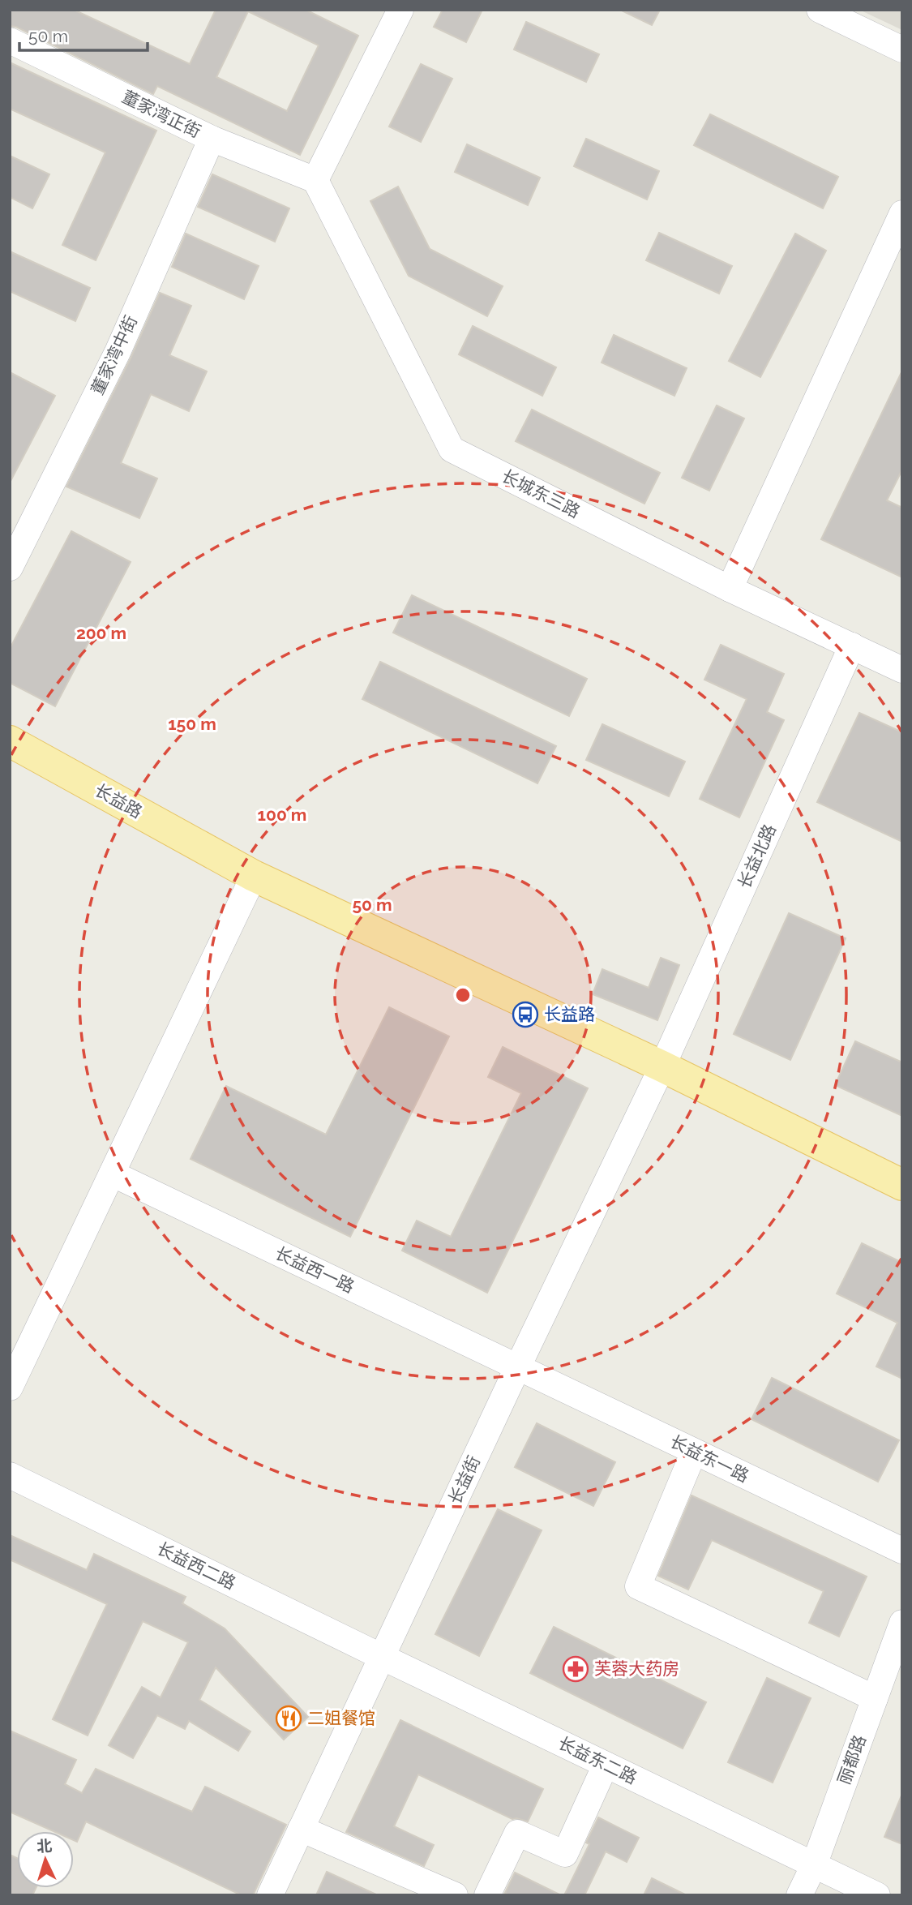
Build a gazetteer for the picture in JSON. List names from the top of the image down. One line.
{"streets":{"main road":["长益路"],"street":["董家湾正街","董家湾中街","长城东三路","长益北路","长益西一路","长益东一路","长益街","长益西二路","丽都路","长益东二路"]},"crossings":[["董家湾正街","董家湾中街"],["董家湾正街","长城东三路"],["长城东三路","长益北路"],["长益路","长益北路"],["长益路","长益街"],["长益北路","长益街"],["长益西一路","长益东一路"],["长益西一路","长益街"],["长益东一路","长益街"],["长益街","长益西二路"],["长益街","长益东二路"],["长益西二路","长益东二路"],["丽都路","长益东二路"]],"places":{"bus stop":["长益路"],"pharmacy":["芙蓉大药房"],"restaurant":["二姐餐馆"]},"scale_bar":"50 m","north":"top","rings":["200 m","150 m","100 m","50 m"]}
